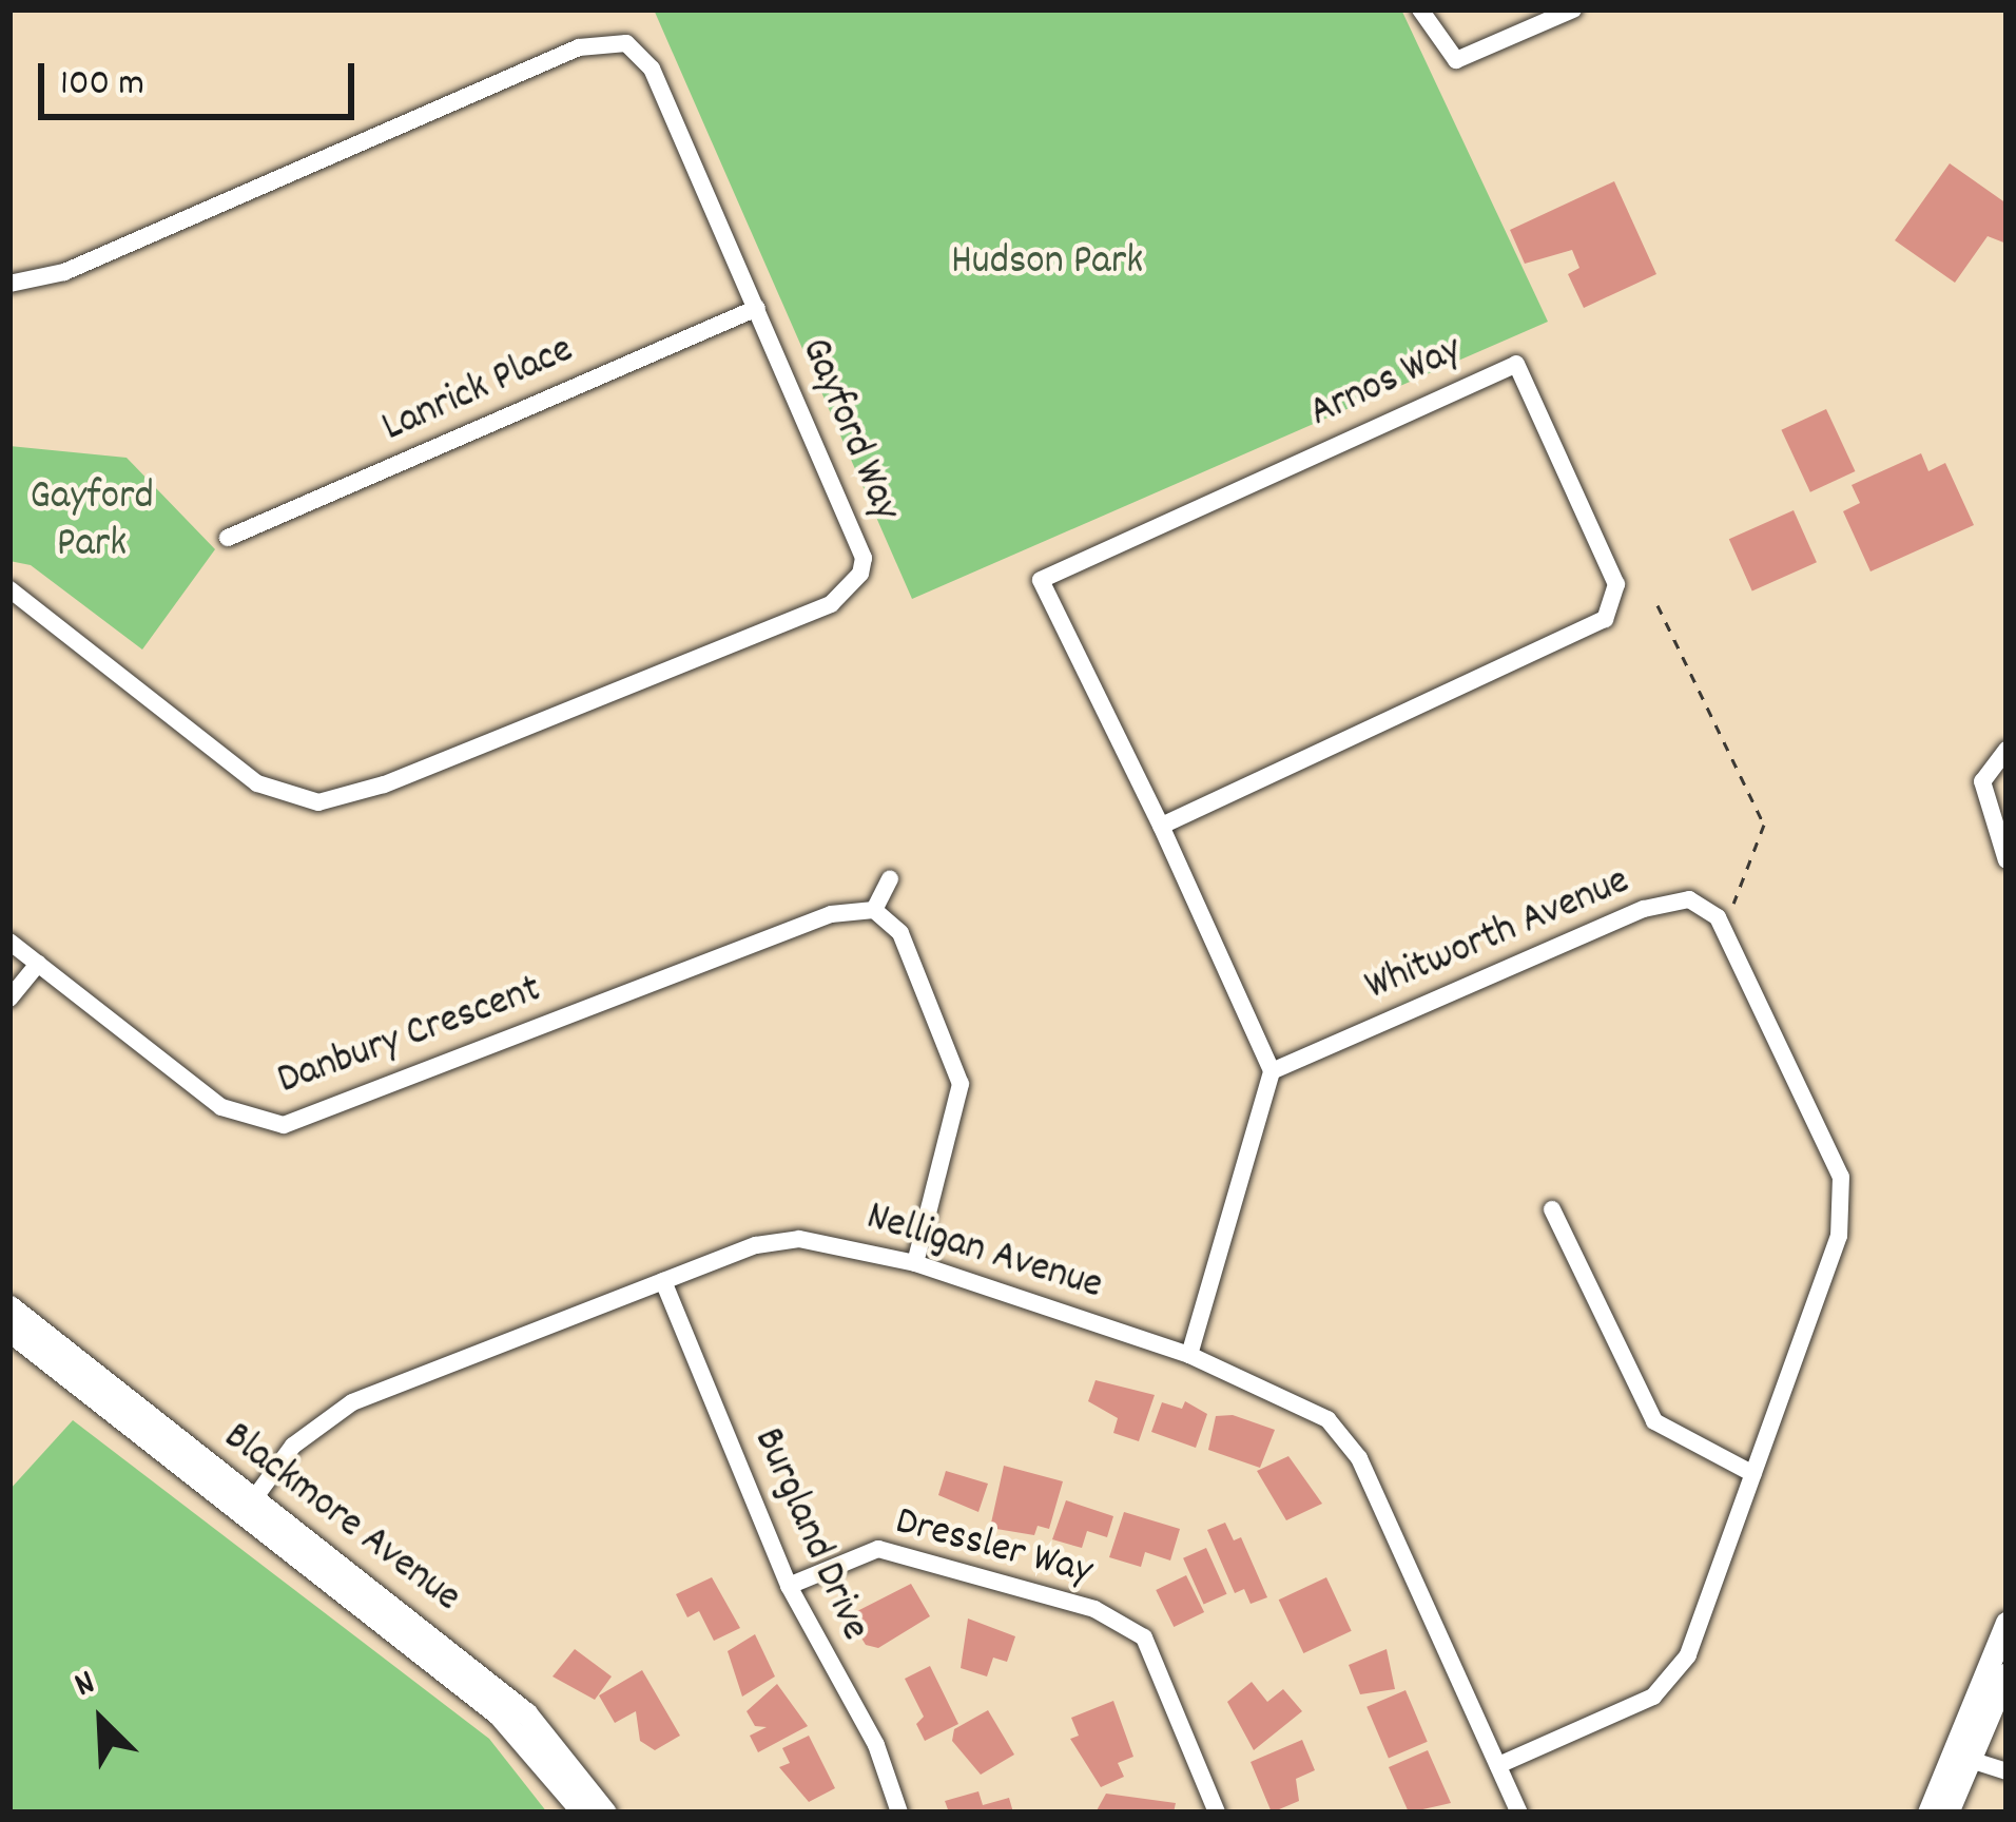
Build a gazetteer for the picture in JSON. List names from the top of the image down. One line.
{"streets":{"street":["Arnos Way","Lanrick Place","Gayford Way","Whitworth Avenue","Danbury Crescent","Nelligan Avenue","Blackmore Avenue","Burgland Drive","Dressler Way"]},"crossings":[["Arnos Way","Whitworth Avenue"],["Lanrick Place","Gayford Way"],["Nelligan Avenue","Blackmore Avenue"],["Nelligan Avenue","Burgland Drive"],["Burgland Drive","Dressler Way"]],"parks":["Hudson Park","Gayford Park"],"scale_bar":"100 m","north":"top left"}
